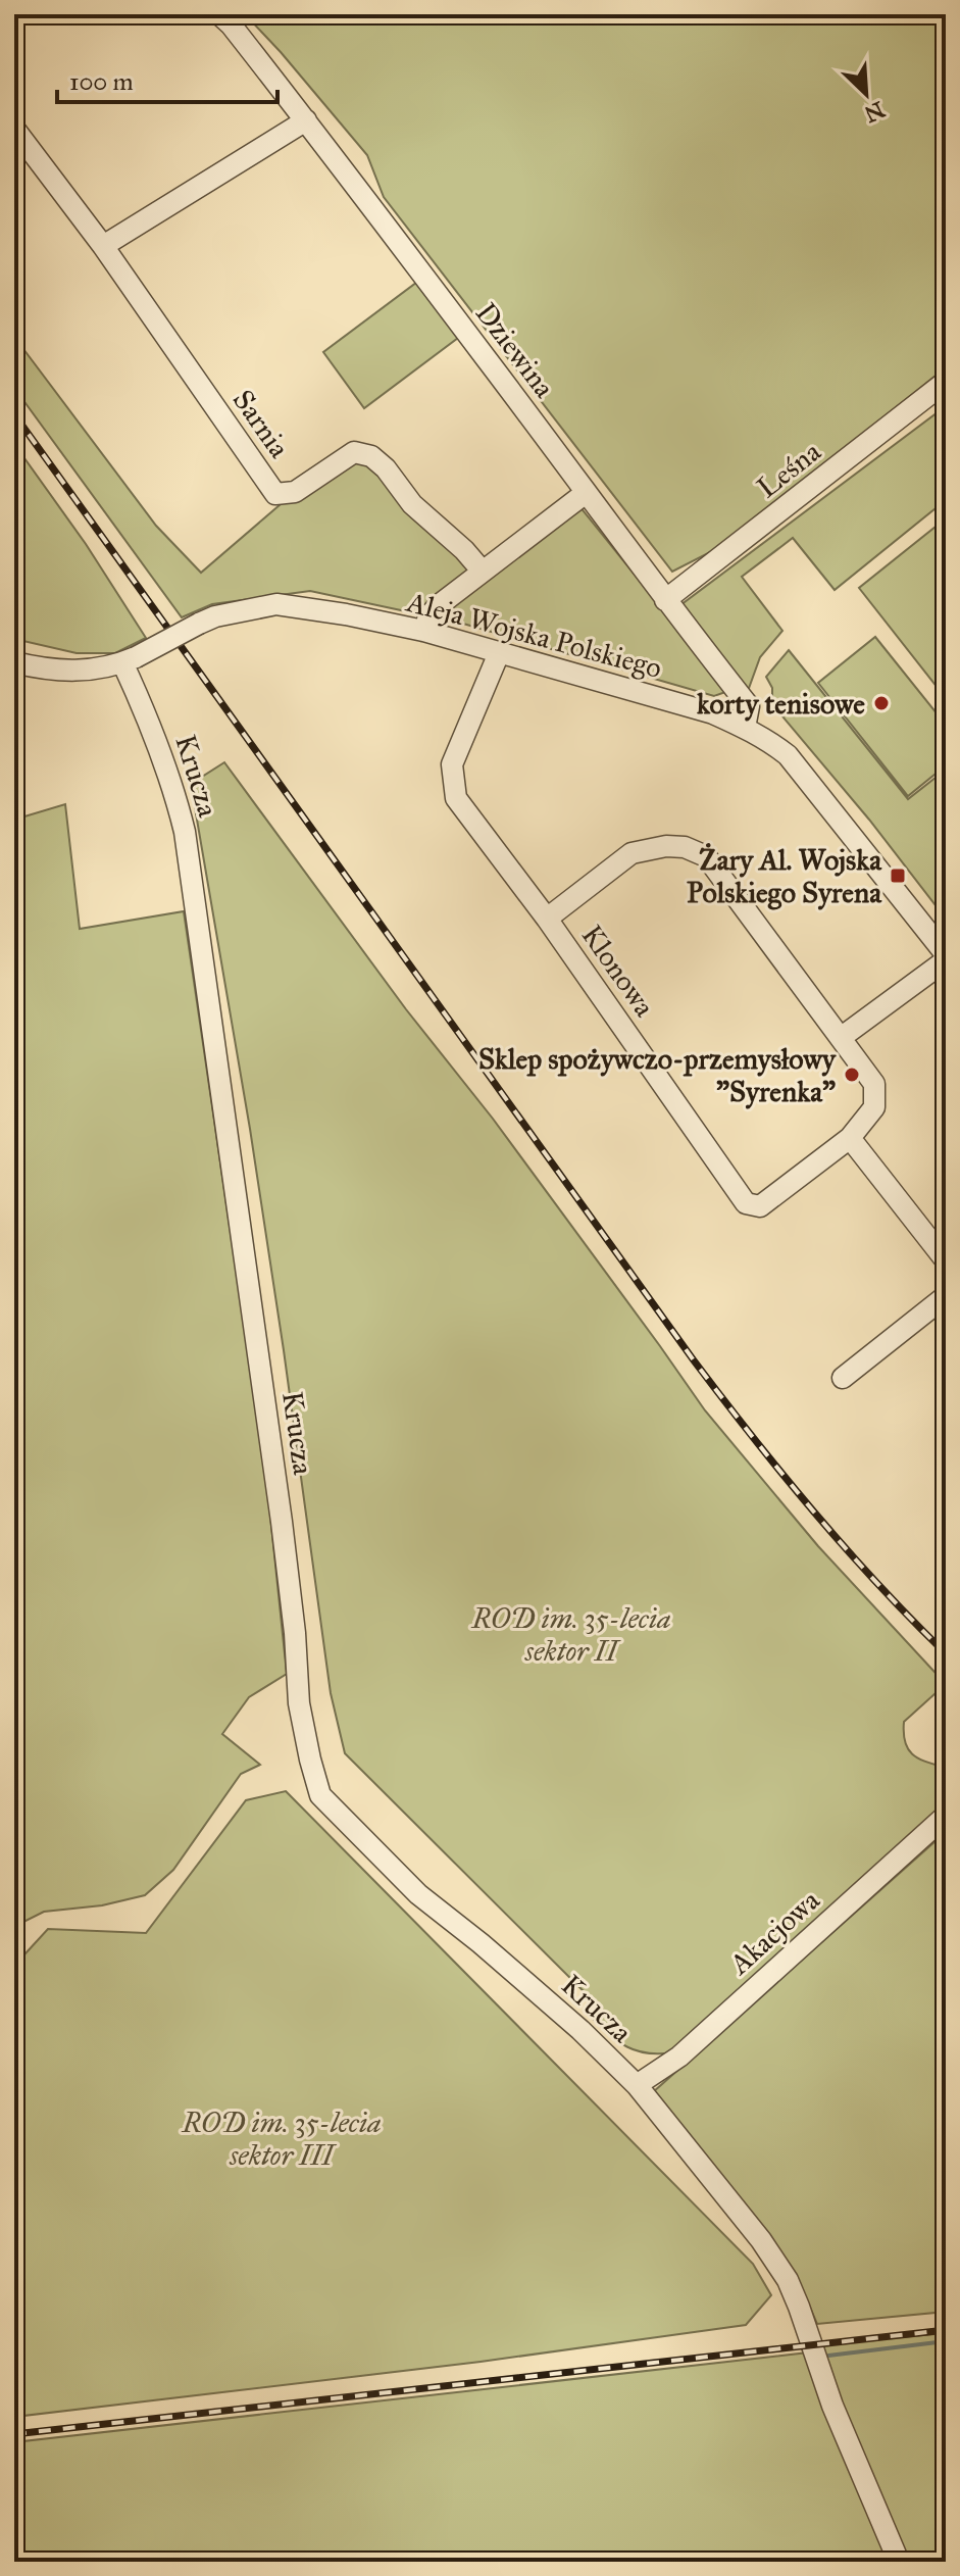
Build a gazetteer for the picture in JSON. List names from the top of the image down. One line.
{"streets":{"street":["Dziewina","Sarnia","Leśna","Aleja Wojska Polskiego","Krucza","Klonowa","Akacjowa"]},"crossings":[["Dziewina","Leśna"],["Dziewina","Aleja Wojska Polskiego"],["Aleja Wojska Polskiego","Krucza"],["Aleja Wojska Polskiego","Klonowa"],["Krucza","Akacjowa"]],"parks":["ROD im. 35-lecia sektor II","ROD im. 35-lecia sektor III"],"places":{"other":["korty tenisowe","Sklep spożywczo-przemysłowy \"Syrenka\""],"transit":["Żary Al. Wojska Polskiego Syrena"]},"scale_bar":"100 m","north":"bottom right"}
